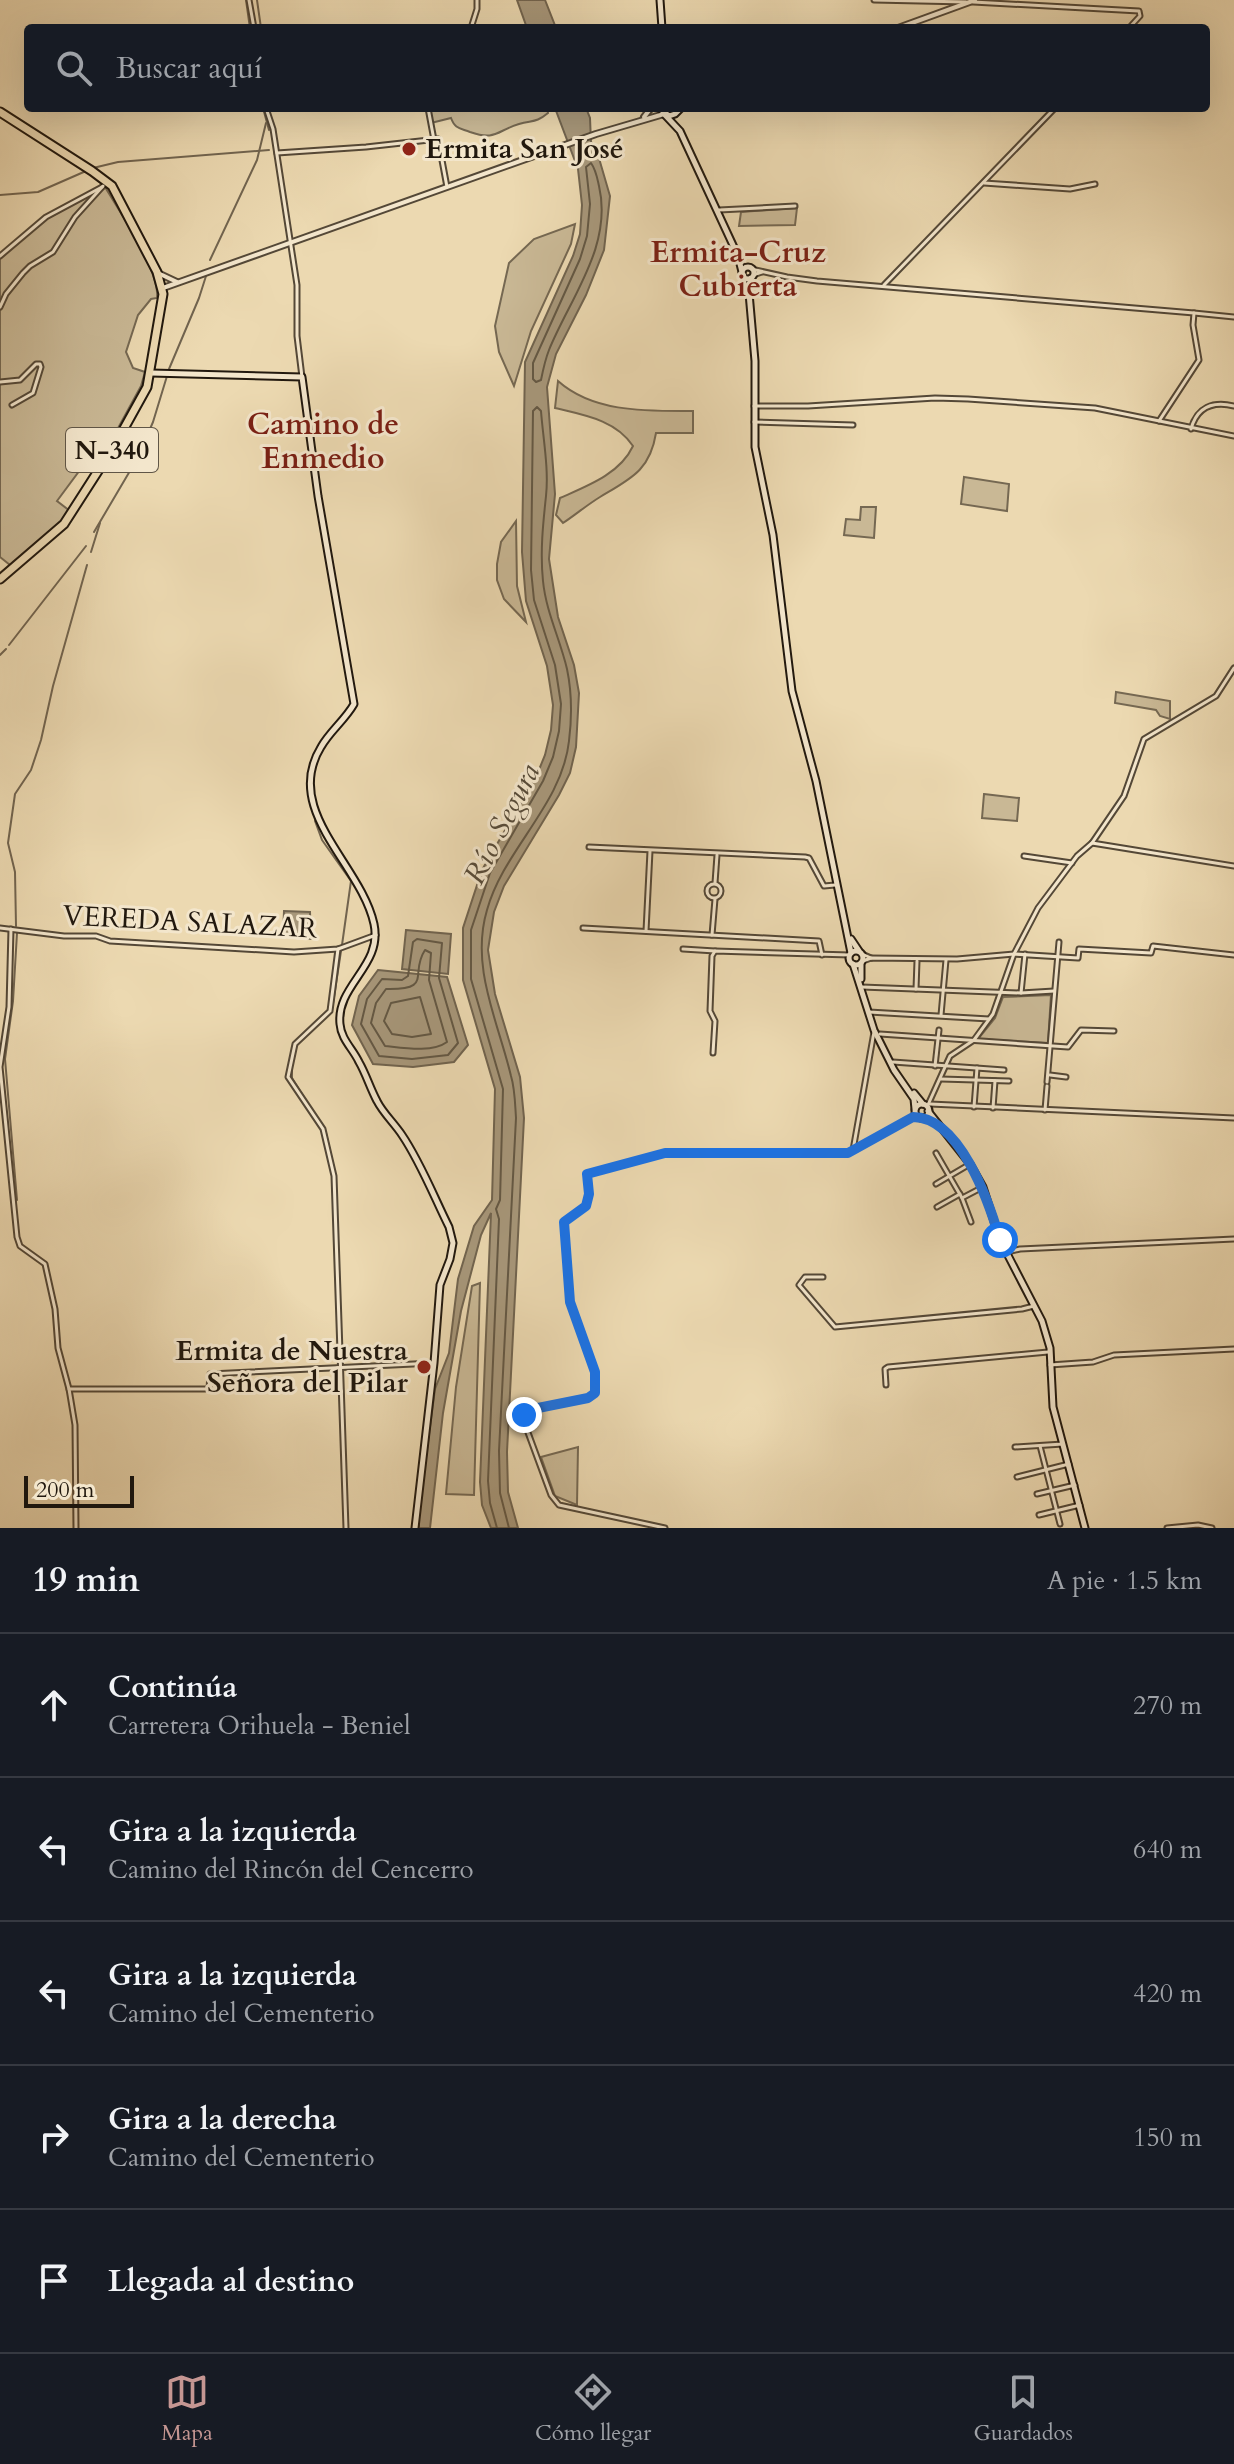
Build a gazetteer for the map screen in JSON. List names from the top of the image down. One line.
{"streets":{"highway":["N-340"],"street":["VEREDA SALAZAR"]},"districts":["Ermita-Cruz Cubierta","Camino de Enmedio"],"water":["Río Segura"],"places":["Ermita San José","Ermita de Nuestra Señora del Pilar"],"scale_bar":"200 m","page":{"search":"Buscar aquí","scale":"200 m","heading":["19 min","A pie · 1.5 km"],"list":[["Continúa","Carretera Orihuela - Beniel","270 m"],["Gira a la izquierda","Camino del Rincón del Cencerro","640 m"],["Gira a la izquierda","Camino del Cementerio","420 m"],["Gira a la derecha","Camino del Cementerio","150 m"],"Llegada al destino"],"nav":["Mapa","Cómo llegar","Guardados"]}}
